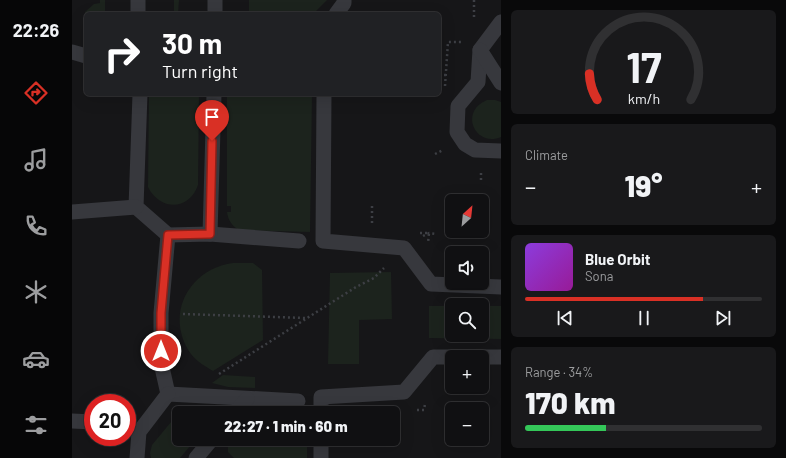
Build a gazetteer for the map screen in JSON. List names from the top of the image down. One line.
{"north":"top right","page":{"tabs":"22:26","turn":["30 m","Turn right"],"tile":["Climate",["Range · 34%","170 km"]],"heat":["−","19°","+"],"map_buttons":["+","−"],"song":["Blue Orbit","Sona"],"limit":"20","trip":"22:27 · 1 min · 60 m","gauge":["17","km/h"]}}
